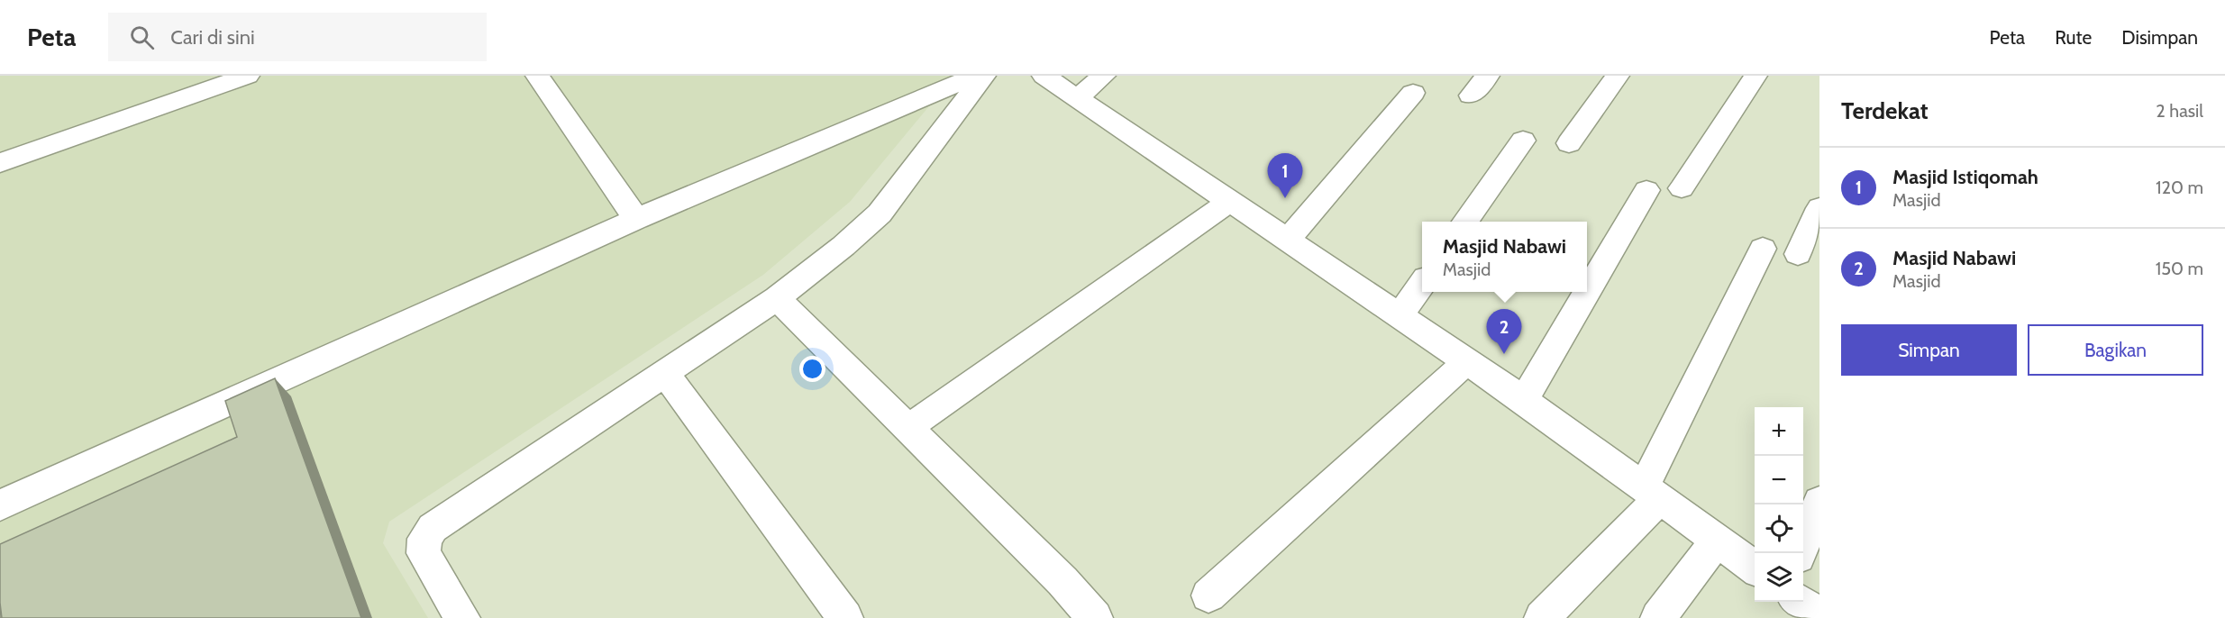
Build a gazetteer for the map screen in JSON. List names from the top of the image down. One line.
{"page":{"header":"Peta","search":"Cari di sini","nav":["Peta","Rute","Disimpan"],"heading":["Terdekat","2 hasil"],"list":[{"mark":"1","name":"Masjid Istiqomah","note":"Masjid","value":"120 m"},{"mark":"2","name":"Masjid Nabawi","note":"Masjid","value":"150 m"}],"pins":["1","2"],"popup":["Masjid Nabawi","Masjid"],"buttons":["Simpan","Bagikan"],"map_buttons":["+","−"]}}
